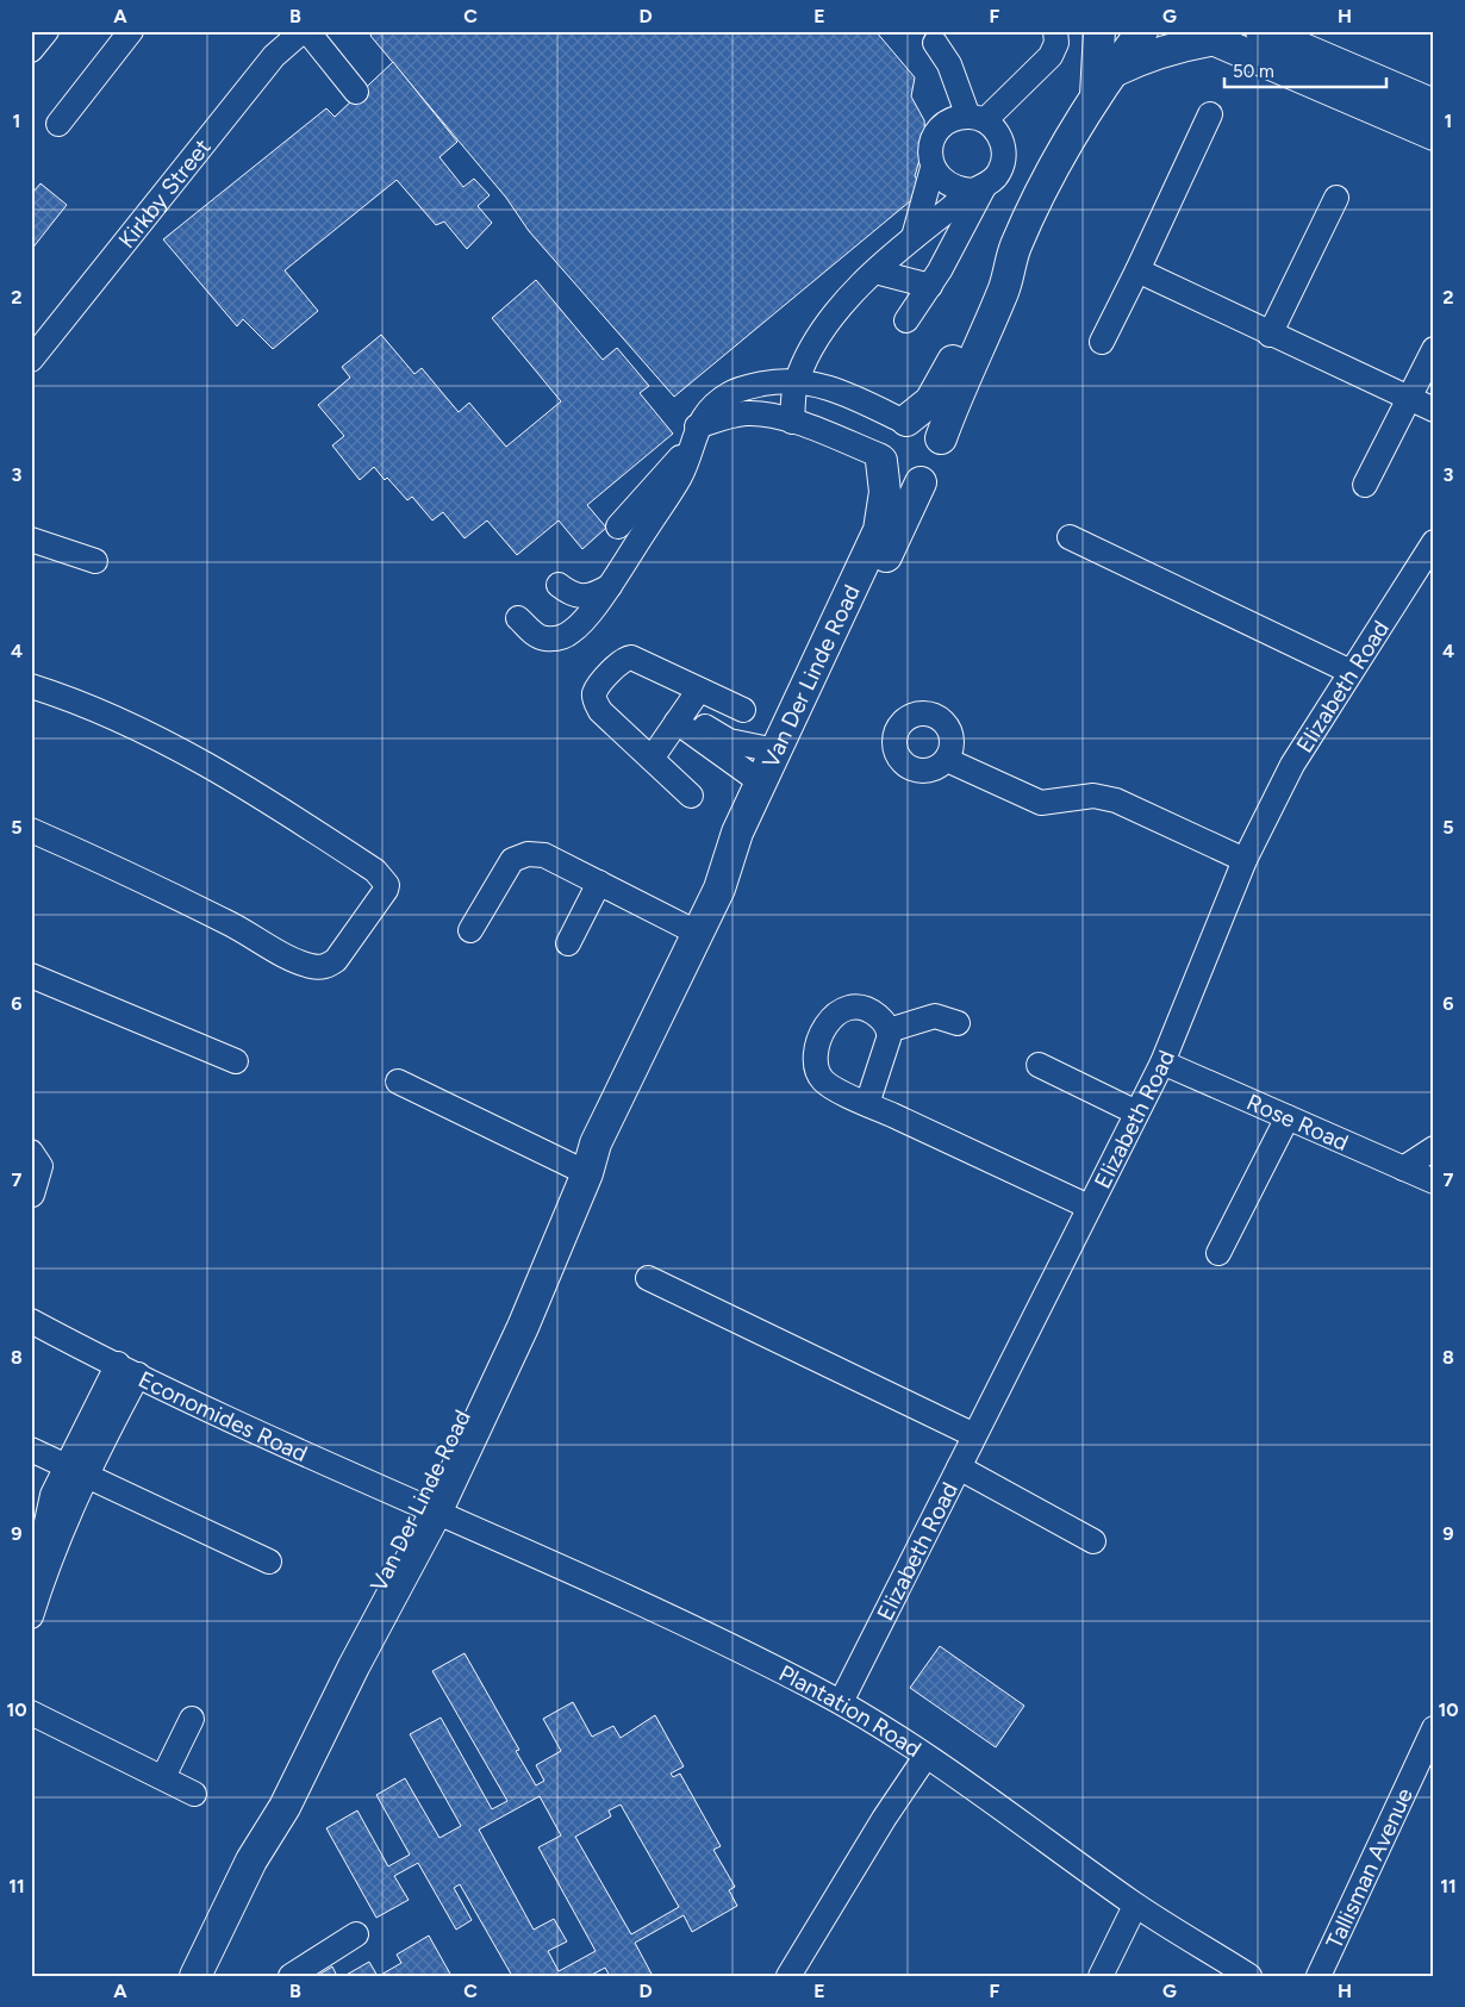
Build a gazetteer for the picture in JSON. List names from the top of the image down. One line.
{"streets":{"main road":["Van Der Linde Road"],"street":["Kirkby Street","Elizabeth Road","Rose Road","Economides Road","Plantation Road","Tallisman Avenue"]},"crossings":[["Van Der Linde Road","Economides Road"],["Van Der Linde Road","Plantation Road"],["Elizabeth Road","Rose Road"],["Elizabeth Road","Plantation Road"],["Economides Road","Plantation Road"]],"scale_bar":"50 m","grid":{"columns":["A","B","C","D","E","F","G","H"],"rows":["1","2","3","4","5","6","7","8","9","10","11"]}}
